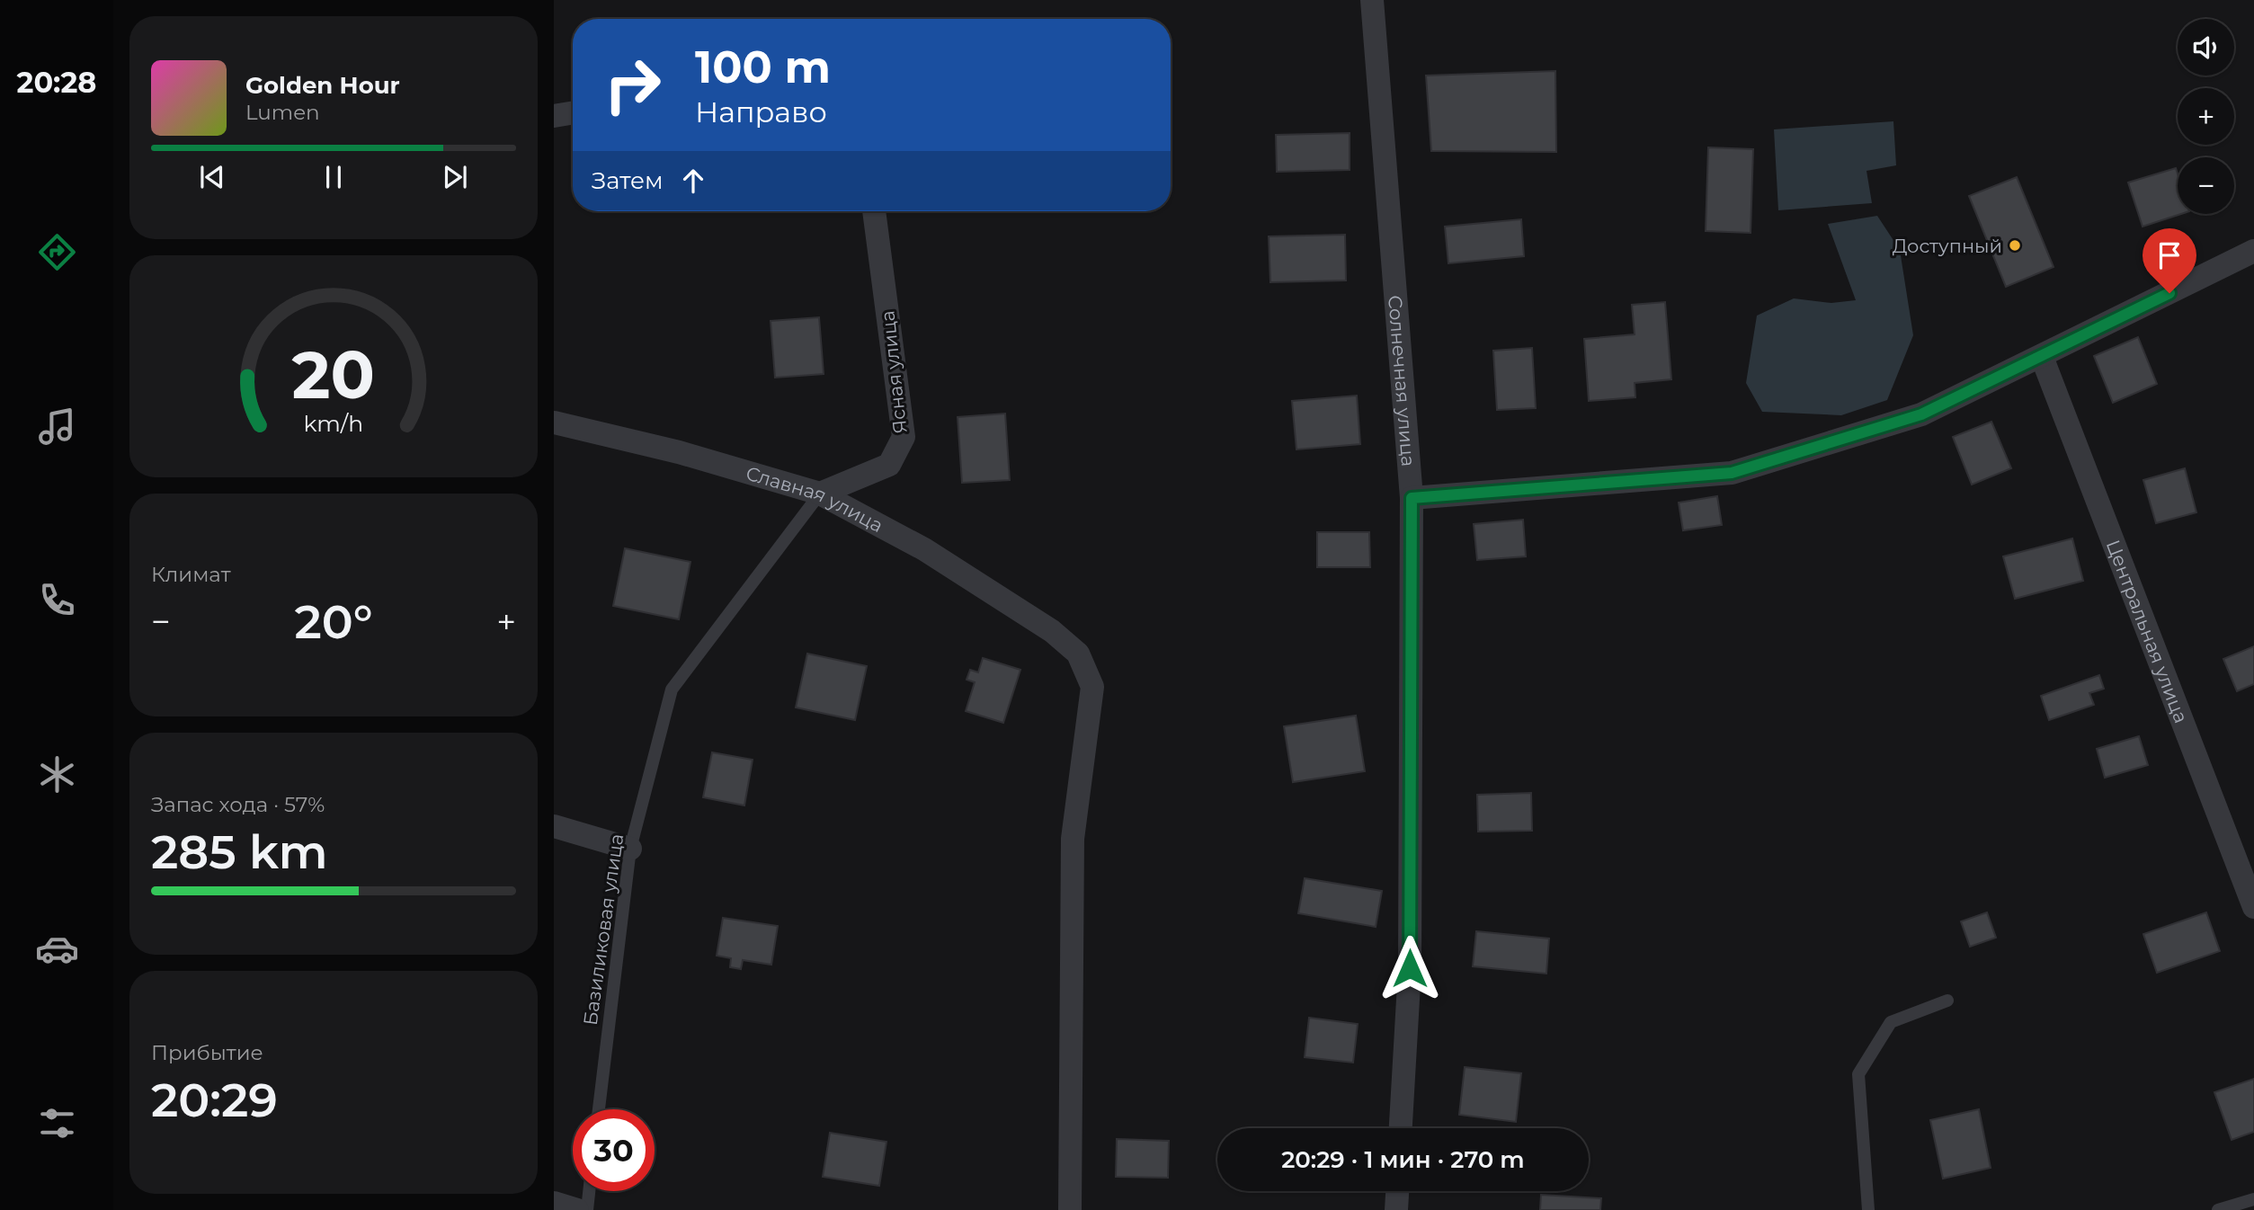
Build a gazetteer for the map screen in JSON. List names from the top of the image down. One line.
{"streets":{"street":["Ясная улица","Солнечная улица","Славная улица","Центральная улица"],"lane":["Базиликовая улица"]},"crossings":[["Ясная улица","Славная улица"],["Ясная улица","Базиликовая улица"],["Славная улица","Базиликовая улица"]],"places":["Доступный"],"page":{"tabs":"20:28","map_buttons":["+","−"],"turn":["100 m","Направо"],"song":["Golden Hour","Lumen"],"then":"Затем","tile":["Климат",["Запас хода · 57%","285 km"],["Прибытие","20:29"]],"heat":["−","20°","+"],"limit":"30","trip":"20:29 · 1 мин · 270 m","gauge":["20","km/h"]}}
